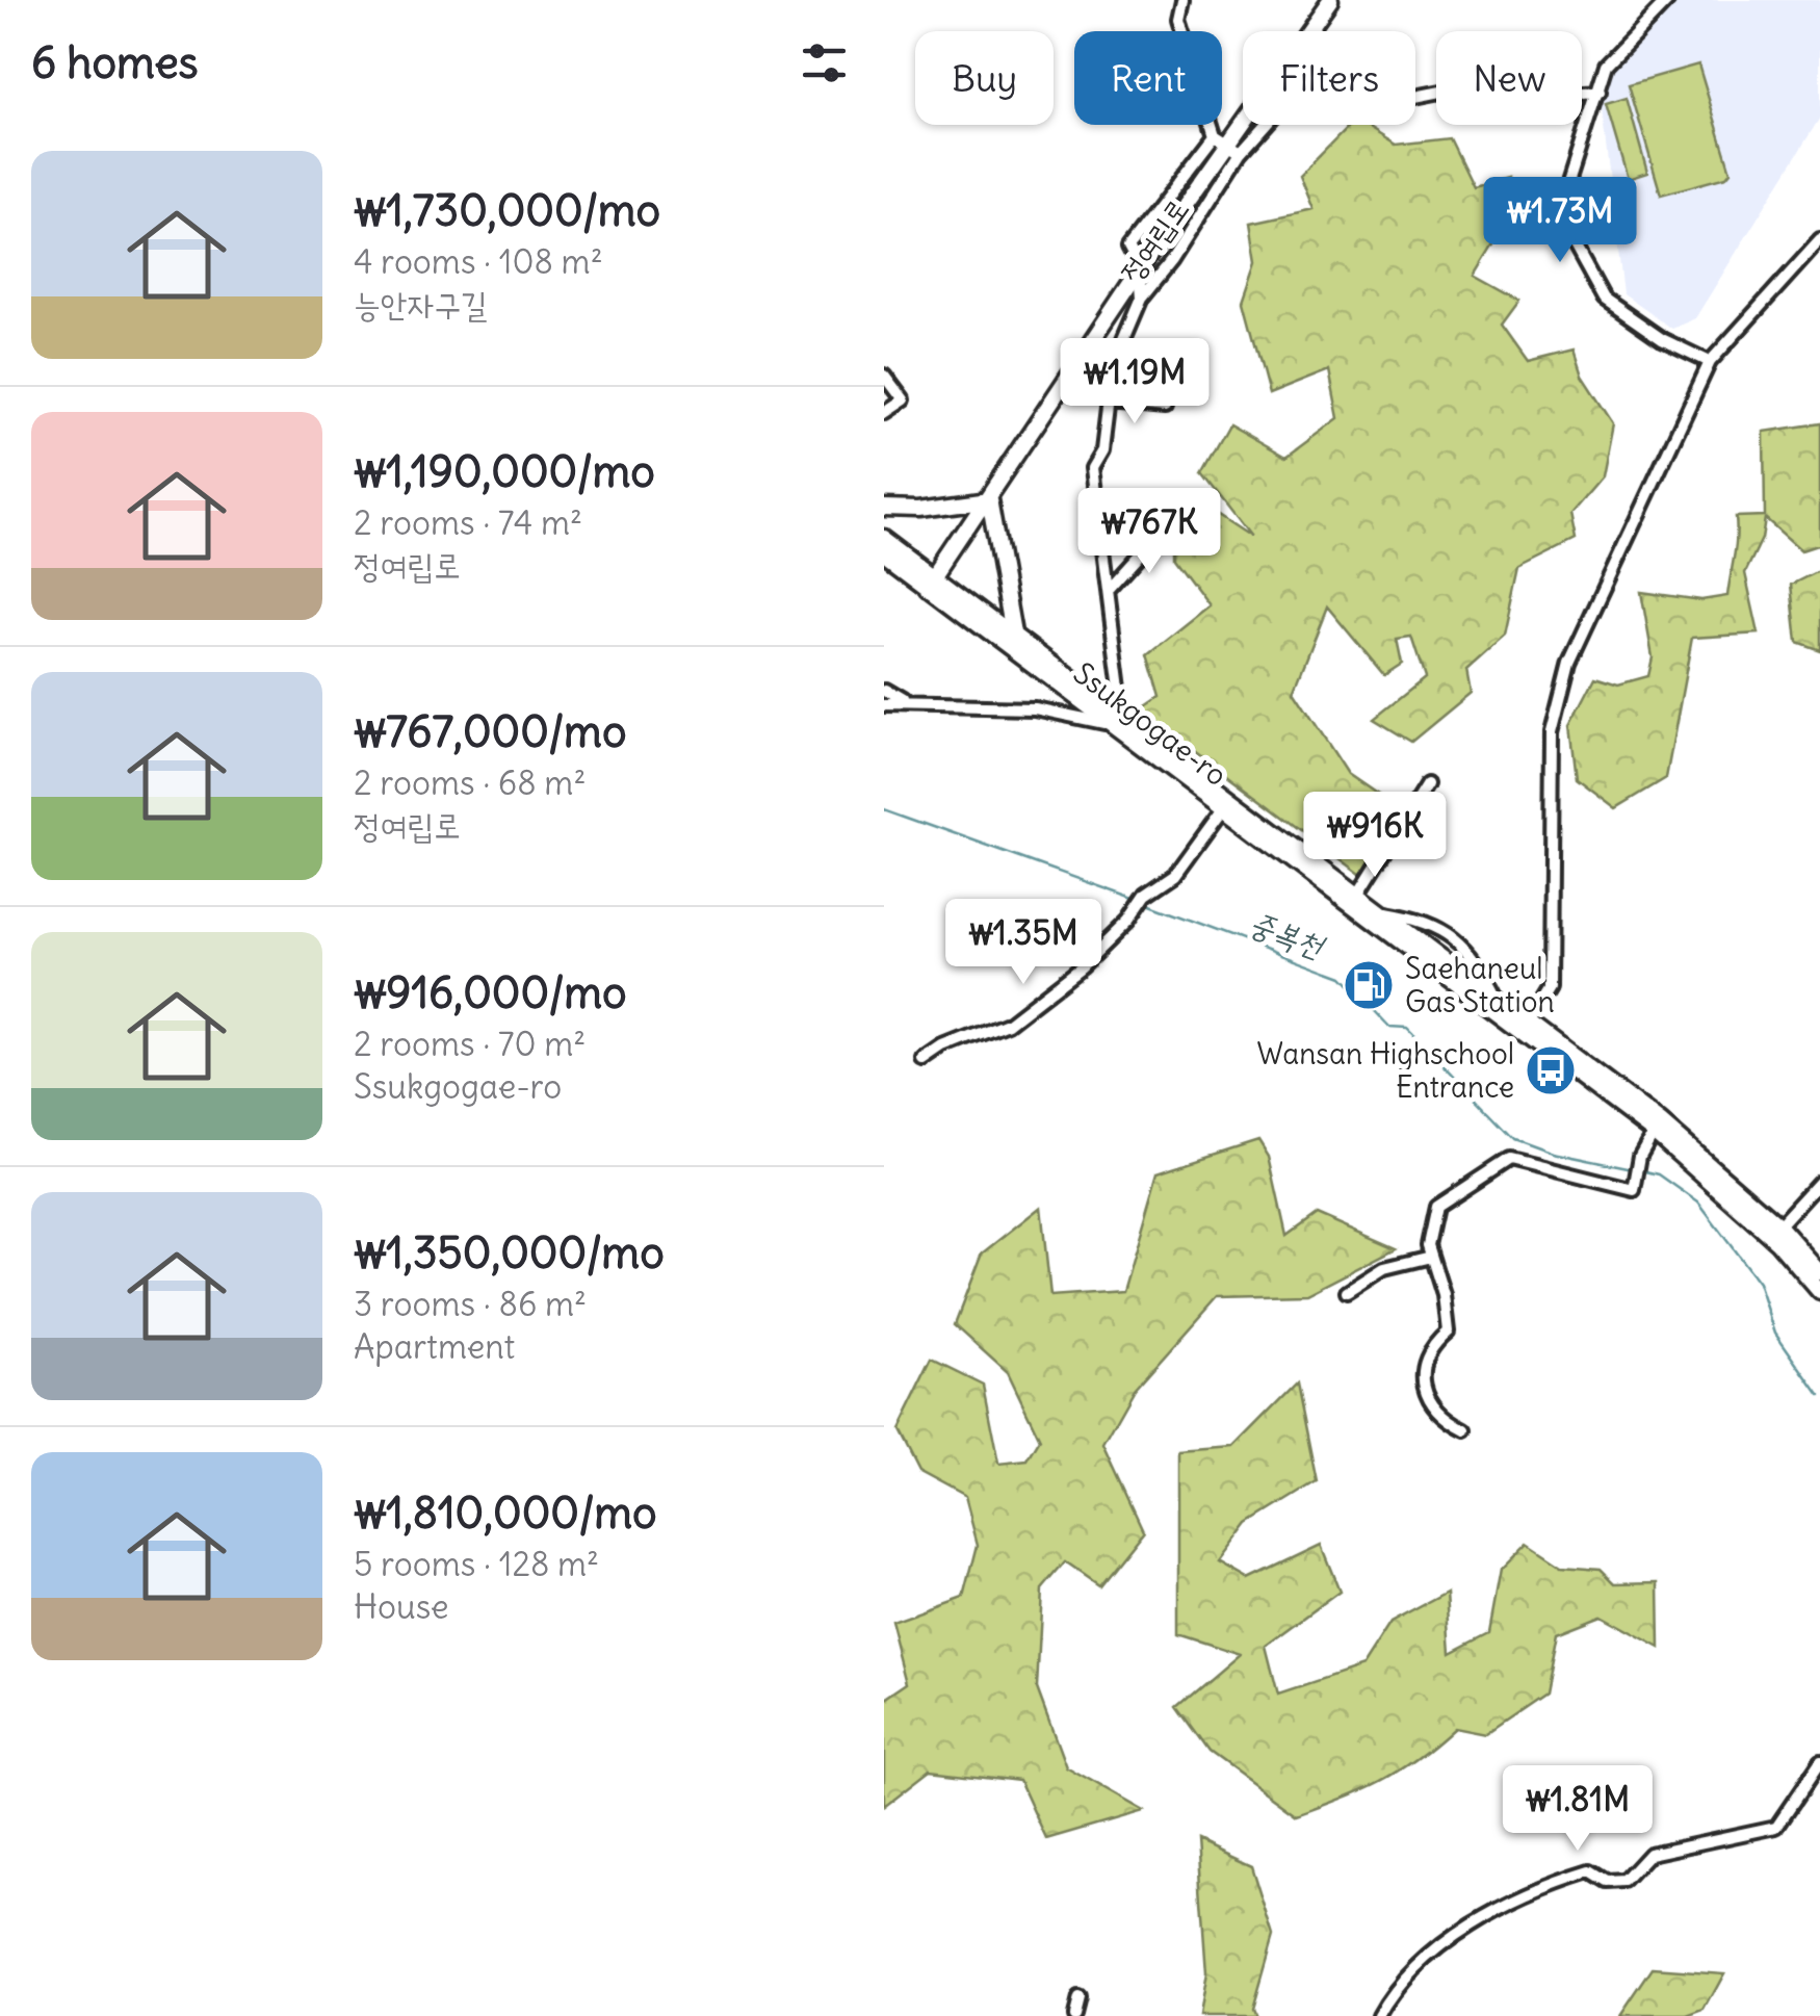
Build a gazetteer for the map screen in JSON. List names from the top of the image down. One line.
{"streets":{"street":["정여립로","Ssukgogae-ro"]},"crossings":[["정여립로","Ssukgogae-ro"]],"water":["중복천"],"places":{"fuel station":["Saehaneul Gas Station"],"bus stop":["Wansan Highschool Entrance"]},"page":{"heading":"6 homes","chip":["Buy","Rent","Filters","New"],"list":[{"name":"₩1,730,000/mo","note":"4 rooms · 108 m² · 능안자구길"},{"name":"₩1,190,000/mo","note":"2 rooms · 74 m² · 정여립로"},{"name":"₩767,000/mo","note":"2 rooms · 68 m² · 정여립로"},{"name":"₩916,000/mo","note":"2 rooms · 70 m² · Ssukgogae-ro"},{"name":"₩1,350,000/mo","note":"3 rooms · 86 m² · Apartment"},{"name":"₩1,810,000/mo","note":"5 rooms · 128 m² · House"}],"price":["₩1.73M","₩1.19M","₩767K","₩916K","₩1.35M","₩1.81M"]}}
